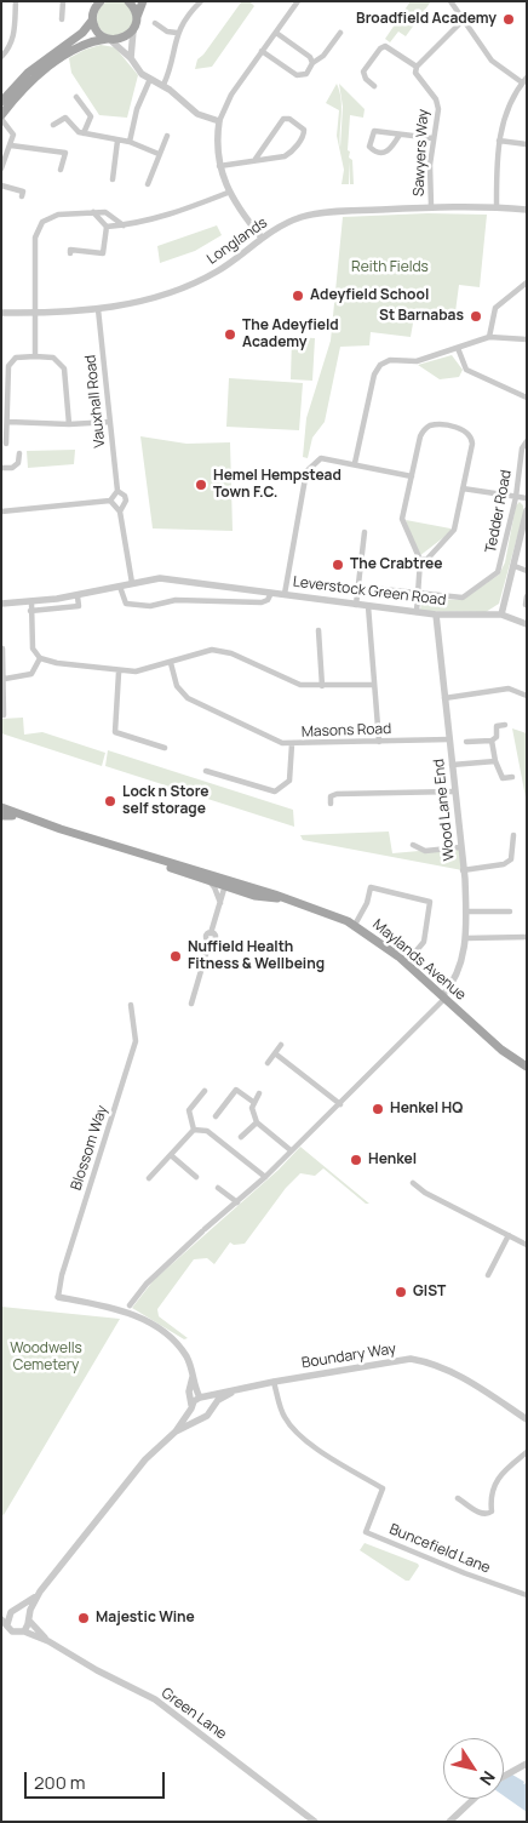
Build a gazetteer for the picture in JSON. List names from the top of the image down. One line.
{"streets":{"main road":["Maylands Avenue"],"street":["Sawyers Way","Longlands","Vauxhall Road","Tedder Road","Leverstock Green Road","Masons Road","Wood Lane End","Blossom Way","Boundary Way","Buncefield Lane","Green Lane"]},"crossings":[["Sawyers Way","Longlands"],["Longlands","Vauxhall Road"],["Vauxhall Road","Leverstock Green Road"],["Leverstock Green Road","Wood Lane End"],["Masons Road","Wood Lane End"],["Wood Lane End","Maylands Avenue"],["Boundary Way","Buncefield Lane"]],"parks":["Reith Fields","Woodwells Cemetery"],"places":["Broadfield Academy","Adeyfield School","St Barnabas","The Adeyfield Academy","Hemel Hempstead Town F.C.","The Crabtree","Lock n Store self storage","Nuffield Health Fitness & Wellbeing","Henkel HQ","Henkel","GIST","Majestic Wine"],"scale_bar":"200 m","north":"bottom right"}
